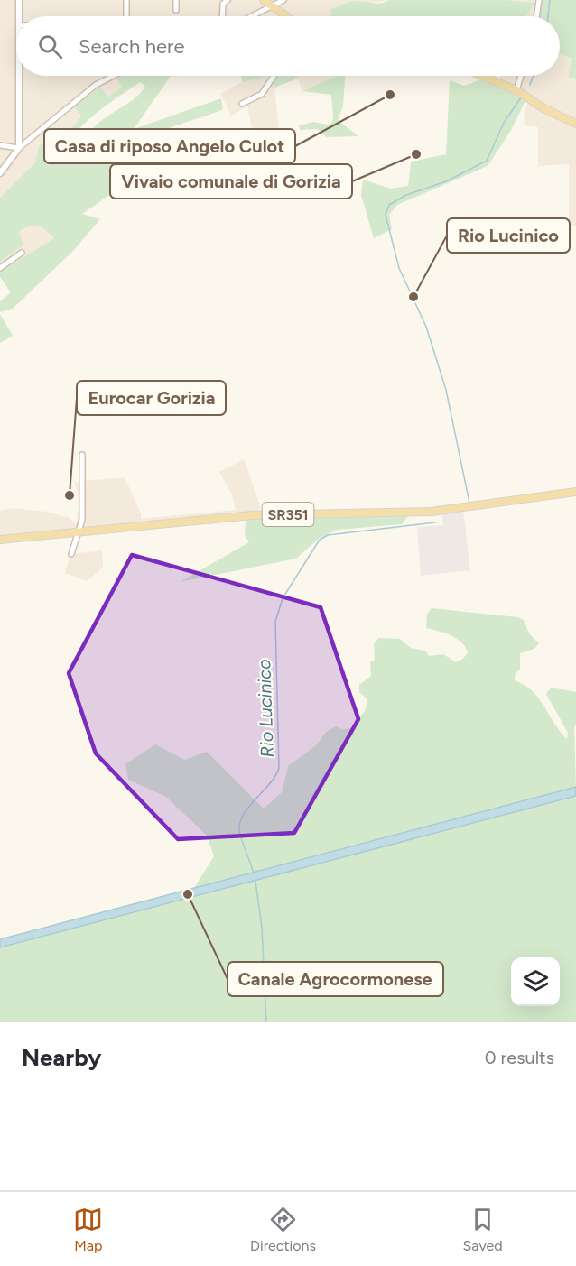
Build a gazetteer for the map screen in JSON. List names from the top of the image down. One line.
{"streets":{"main road":["SR351"]},"water":["Rio Lucinico"],"places":["Casa di riposo Angelo Culot","Vivaio comunale di Gorizia","Rio Lucinico","Eurocar Gorizia","Canale Agrocormonese"],"page":{"search":"Search here","heading":["Nearby","0 results"],"nav":["Map","Directions","Saved"]}}
